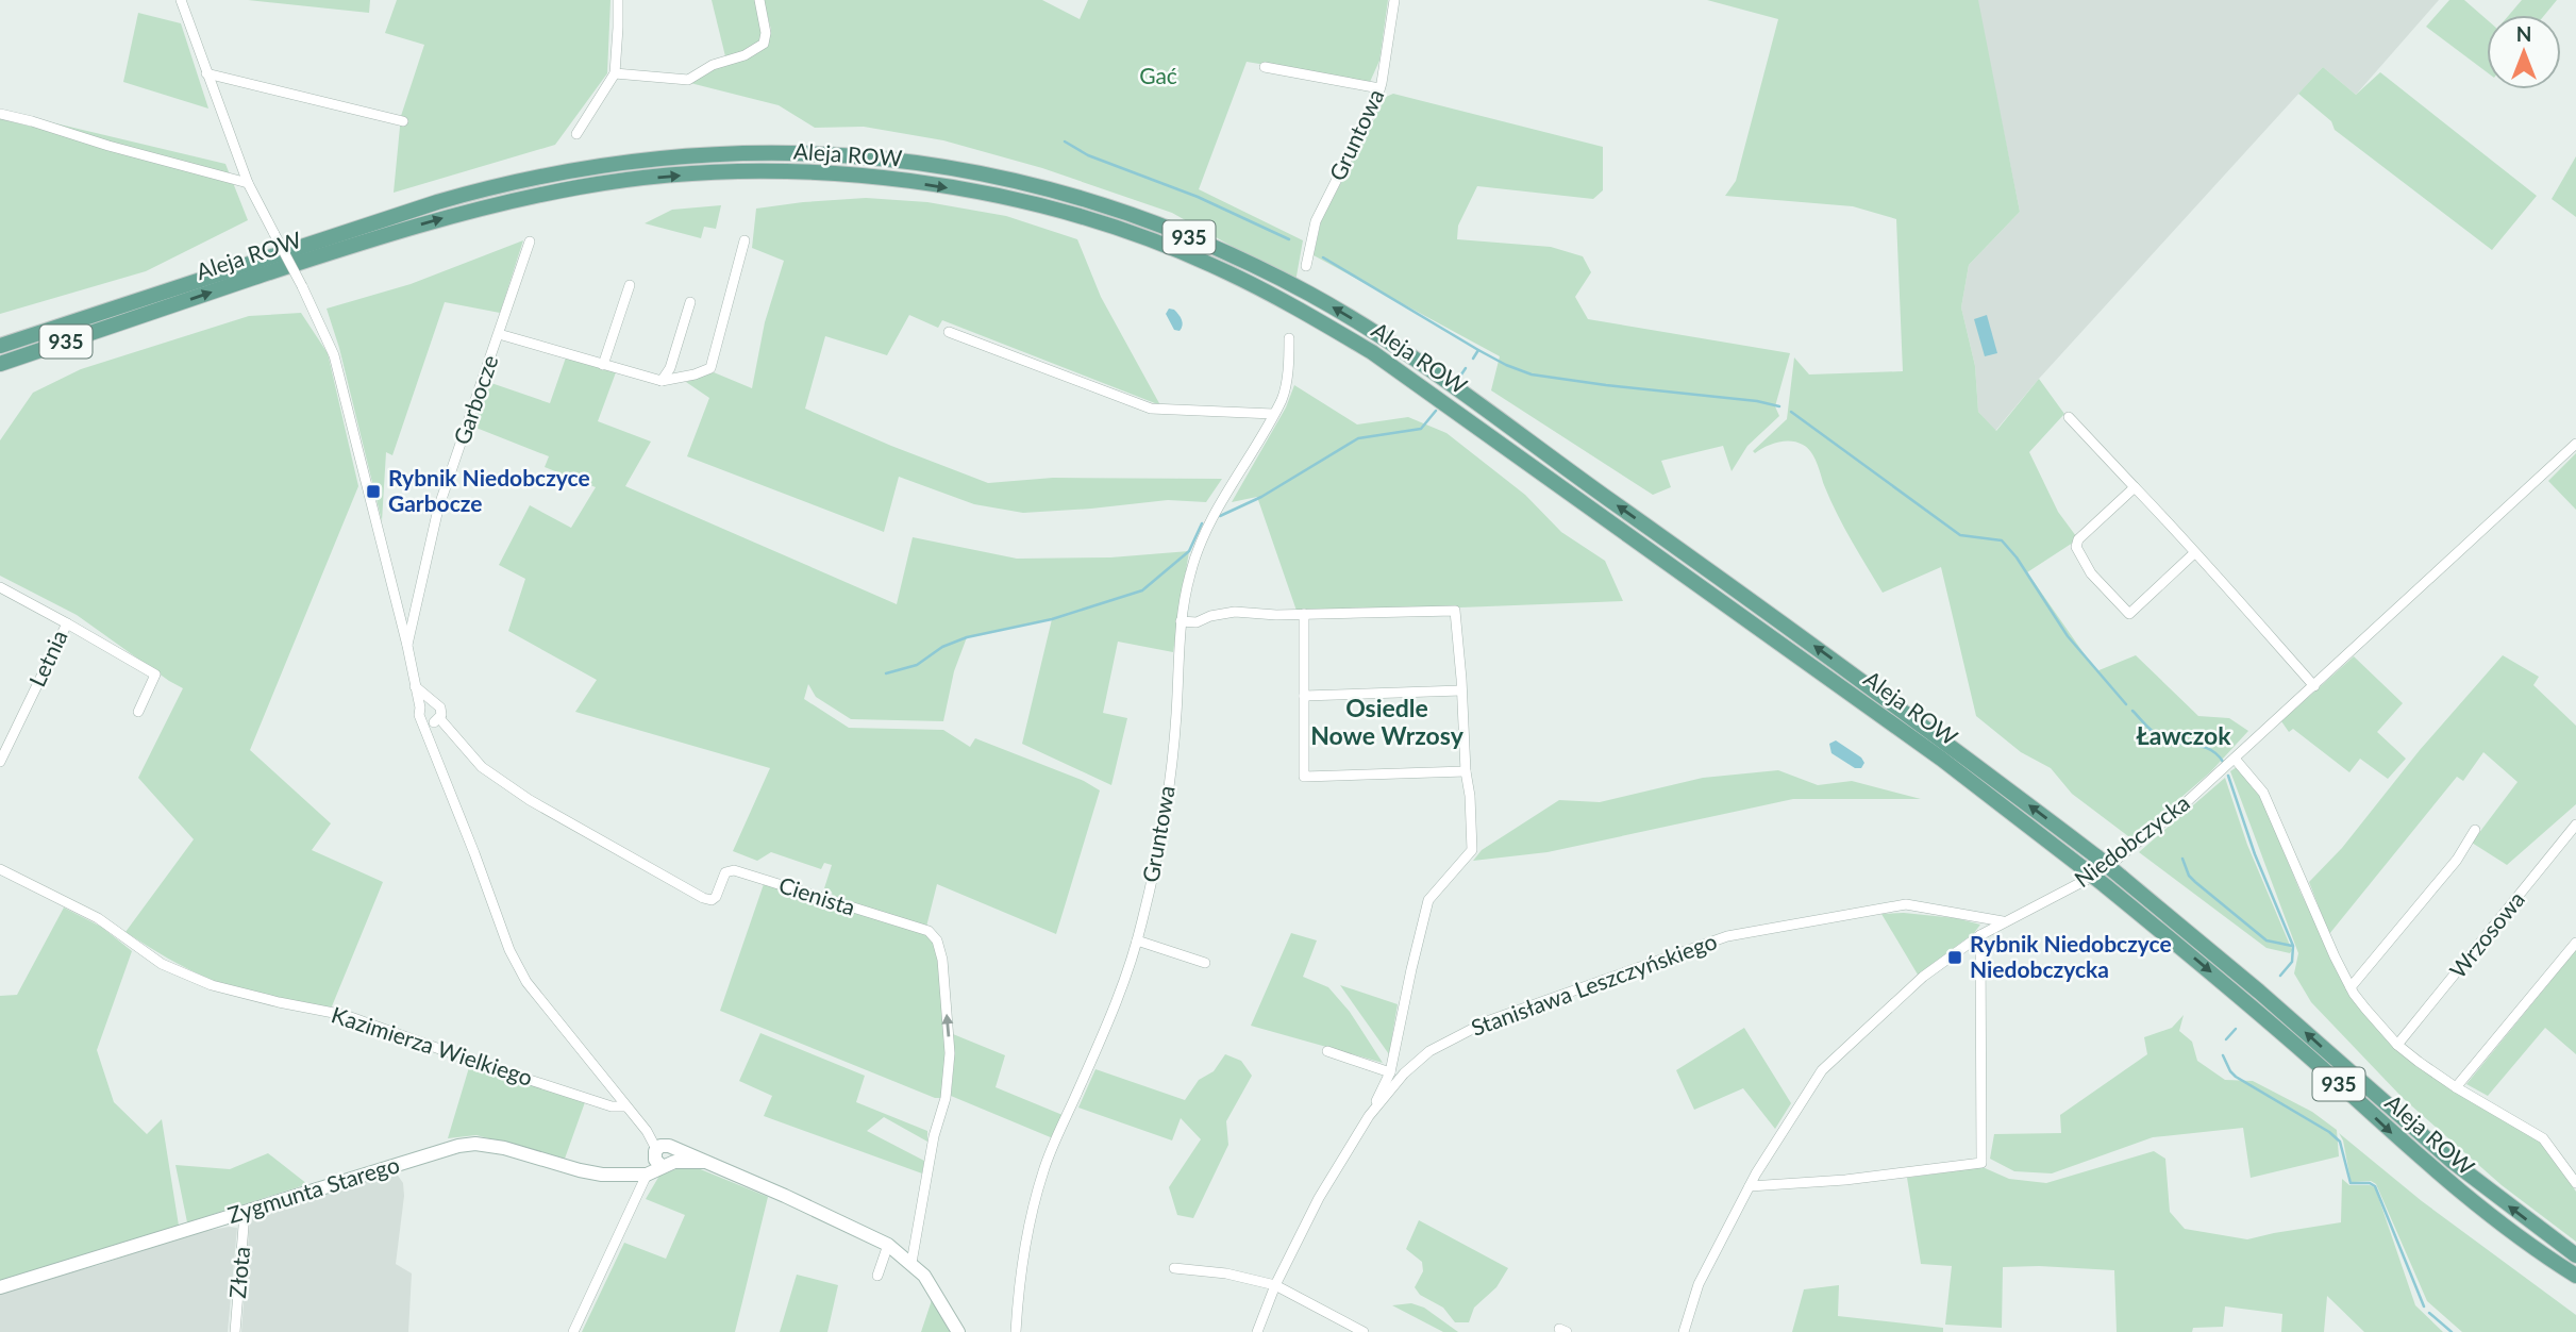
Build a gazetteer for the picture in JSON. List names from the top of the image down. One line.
{"streets":{"main road":["Aleja ROW","935"],"street":["Gruntowa","Garbocze","Letnia","Niedobczycka","Cienista","Wrzosowa","Stanisława Leszczyńskiego","Kazimierza Wielkiego","Zygmunta Starego","Złota"]},"crossings":[["Niedobczycka","Stanisława Leszczyńskiego"],["Zygmunta Starego","Złota"]],"districts":["Osiedle Nowe Wrzosy","Ławczok"],"parks":["Gać"],"places":{"transit":["Rybnik Niedobczyce Garbocze","Rybnik Niedobczyce Niedobczycka"]},"north":"top"}
